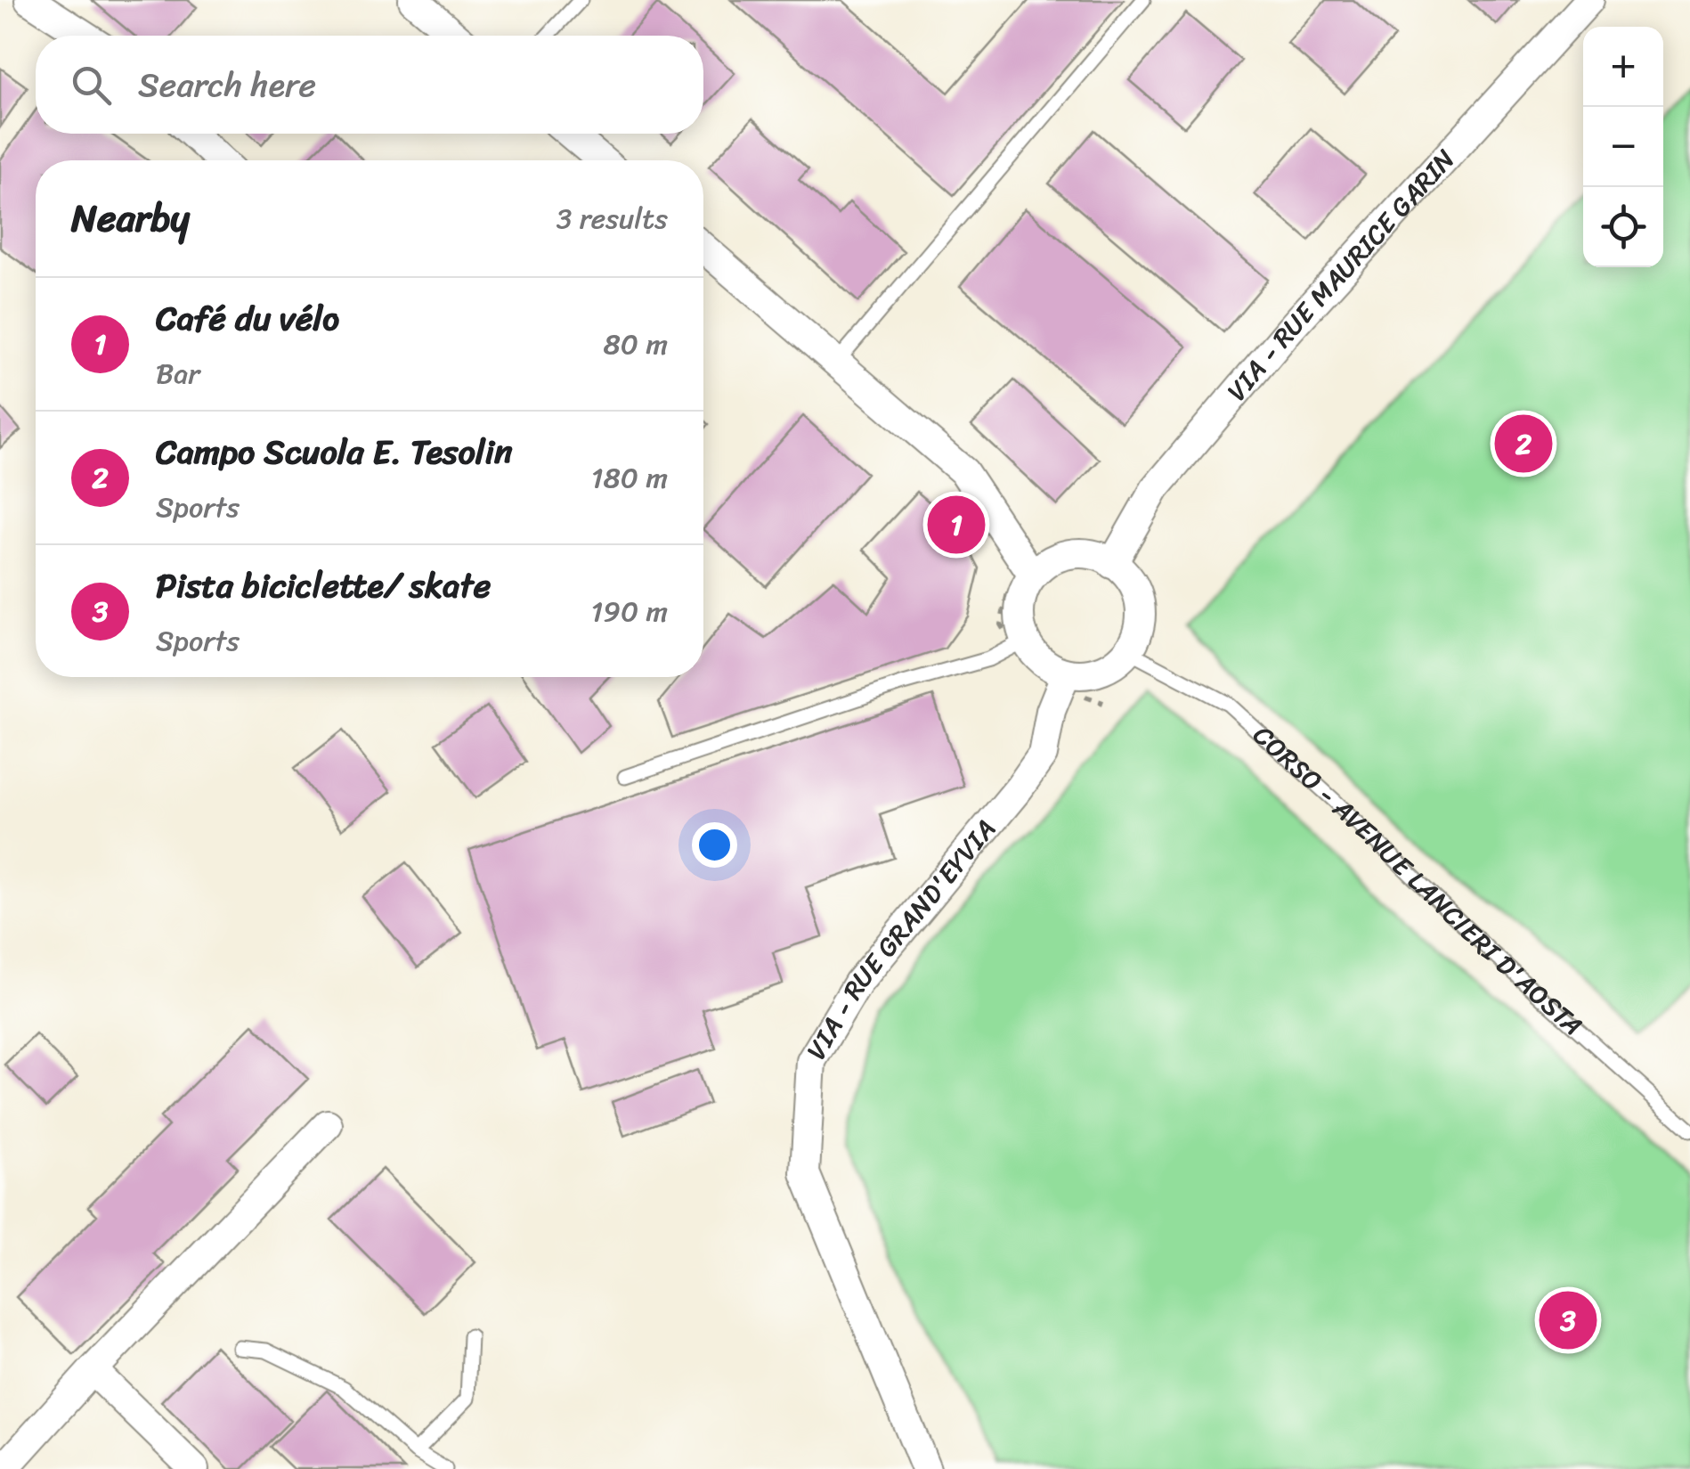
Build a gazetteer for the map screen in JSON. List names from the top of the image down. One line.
{"streets":{"street":["VIA - RUE MAURICE GARIN","VIA - RUE GRAND'EYVIA"],"lane":["CORSO - AVENUE LANCIERI D'AOSTA"]},"crossings":[["VIA - RUE MAURICE GARIN","CORSO - AVENUE LANCIERI D'AOSTA"],["VIA - RUE MAURICE GARIN","VIA - RUE GRAND'EYVIA"],["CORSO - AVENUE LANCIERI D'AOSTA","VIA - RUE GRAND'EYVIA"]],"page":{"map_buttons":["+","−"],"search":"Search here","heading":["Nearby","3 results"],"list":[{"mark":"1","name":"Café du vélo","note":"Bar","value":"80 m"},{"mark":"2","name":"Campo Scuola E. Tesolin","note":"Sports","value":"180 m"},{"mark":"3","name":"Pista biciclette/ skate","note":"Sports","value":"190 m"}],"pins":["2","1","3"]}}
